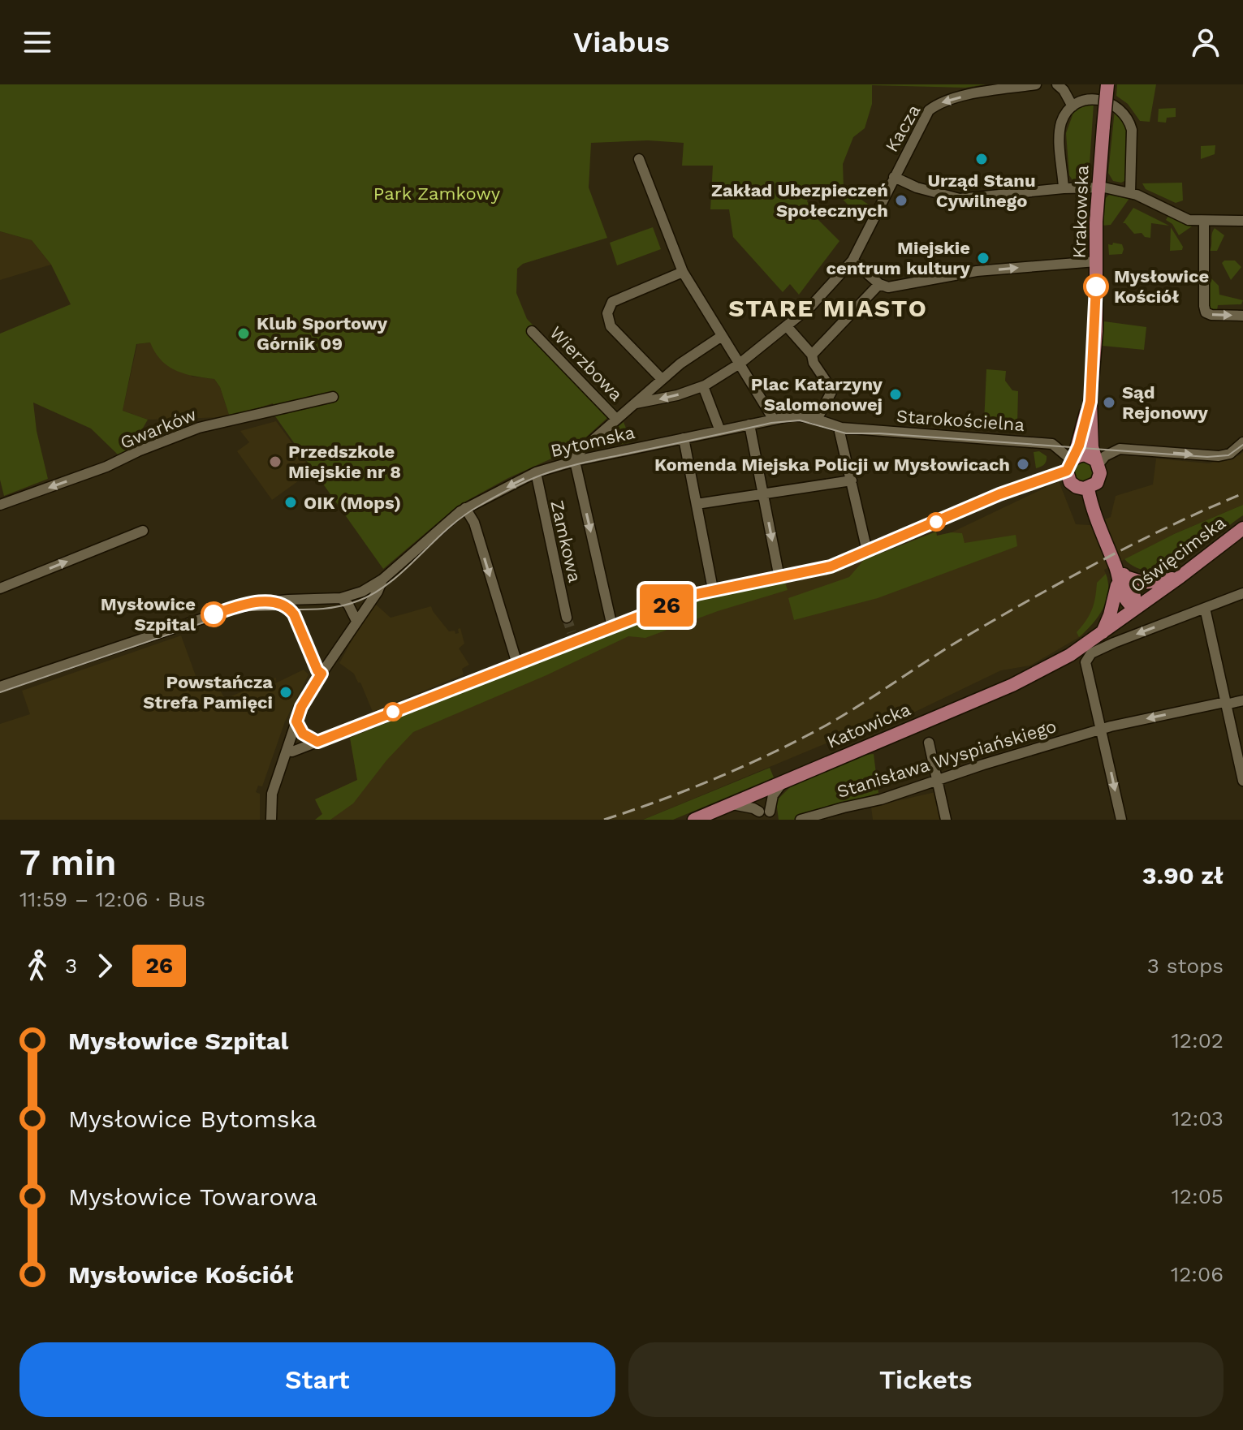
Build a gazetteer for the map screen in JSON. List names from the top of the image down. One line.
{"streets":{"main road":["Krakowska","Oświęcimska","Katowicka"],"street":["Kacza","Wierzbowa","Starokościelna","Gwarków","Bytomska","Zamkowa","Stanisława Wyspiańskiego"]},"crossings":[["Krakowska","Starokościelna"],["Starokościelna","Bytomska"],["Bytomska","Zamkowa"],["Oświęcimska","Katowicka"]],"one_way":["Kacza"],"districts":["STARE MIASTO"],"parks":["Park Zamkowy"],"places":["Urząd Stanu Cywilnego","Zakład Ubezpieczeń Społecznych","Miejskie centrum kultury","Mysłowice Kościół","Klub Sportowy Górnik 09","Plac Katarzyny Salomonowej","Sąd Rejonowy","Przedszkole Miejskie nr 8","Komenda Miejska Policji w Mysłowicach","OIK (Mops)","Mysłowice Szpital","Powstańcza Strefa Pamięci"],"lines":["bus line 26"],"page":{"header":"Viabus","on_map":"26","heading":["7 min","11:59 – 12:06 · Bus","3.90 zł"],"legs":["3","26","3 stops"],"list":[{"name":"Mysłowice Szpital","value":"12:02"},{"name":"Mysłowice Bytomska","value":"12:03"},{"name":"Mysłowice Towarowa","value":"12:05"},{"name":"Mysłowice Kościół","value":"12:06"}],"buttons":["Start","Tickets"]}}
